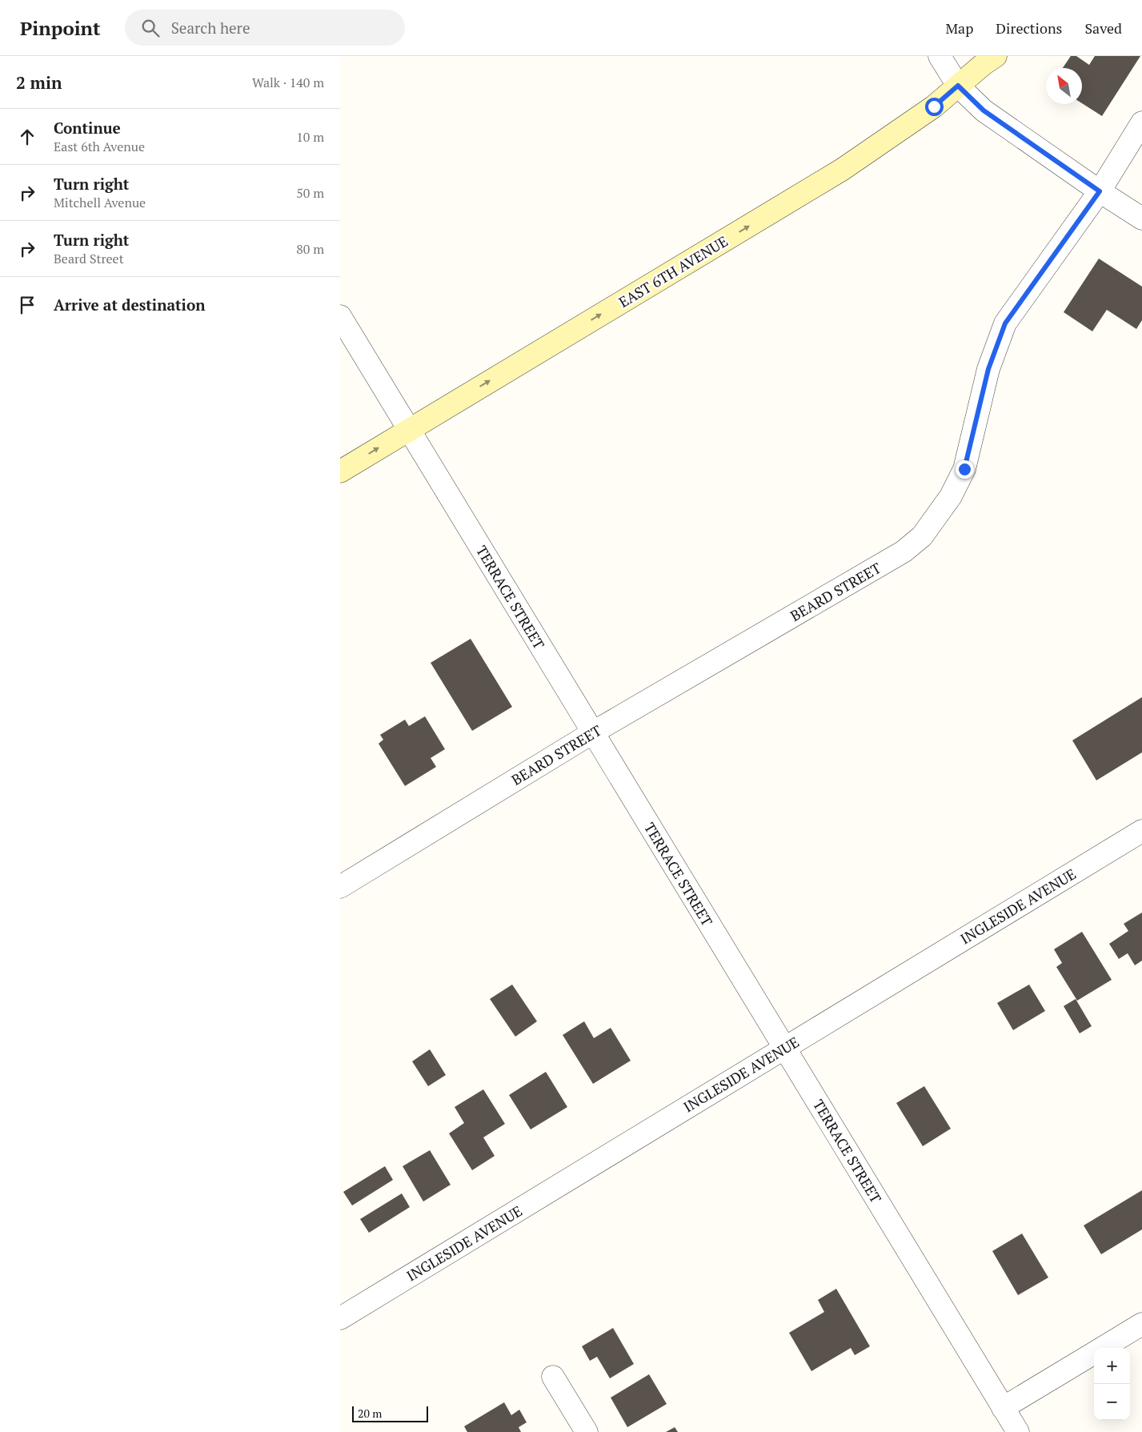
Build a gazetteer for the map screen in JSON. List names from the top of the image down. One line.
{"streets":{"street":["EAST 6TH AVENUE","BEARD STREET","TERRACE STREET","INGLESIDE AVENUE"]},"crossings":[["EAST 6TH AVENUE","TERRACE STREET"],["BEARD STREET","TERRACE STREET"],["TERRACE STREET","INGLESIDE AVENUE"]],"one_way":["EAST 6TH AVENUE"],"scale_bar":"20 m","north":"top left","page":{"header":"Pinpoint","search":"Search here","nav":["Map","Directions","Saved"],"heading":["2 min","Walk · 140 m"],"list":[["Continue","East 6th Avenue","10 m"],["Turn right","Mitchell Avenue","50 m"],["Turn right","Beard Street","80 m"],"Arrive at destination"],"map_buttons":["+","−"],"scale":"20 m"}}
